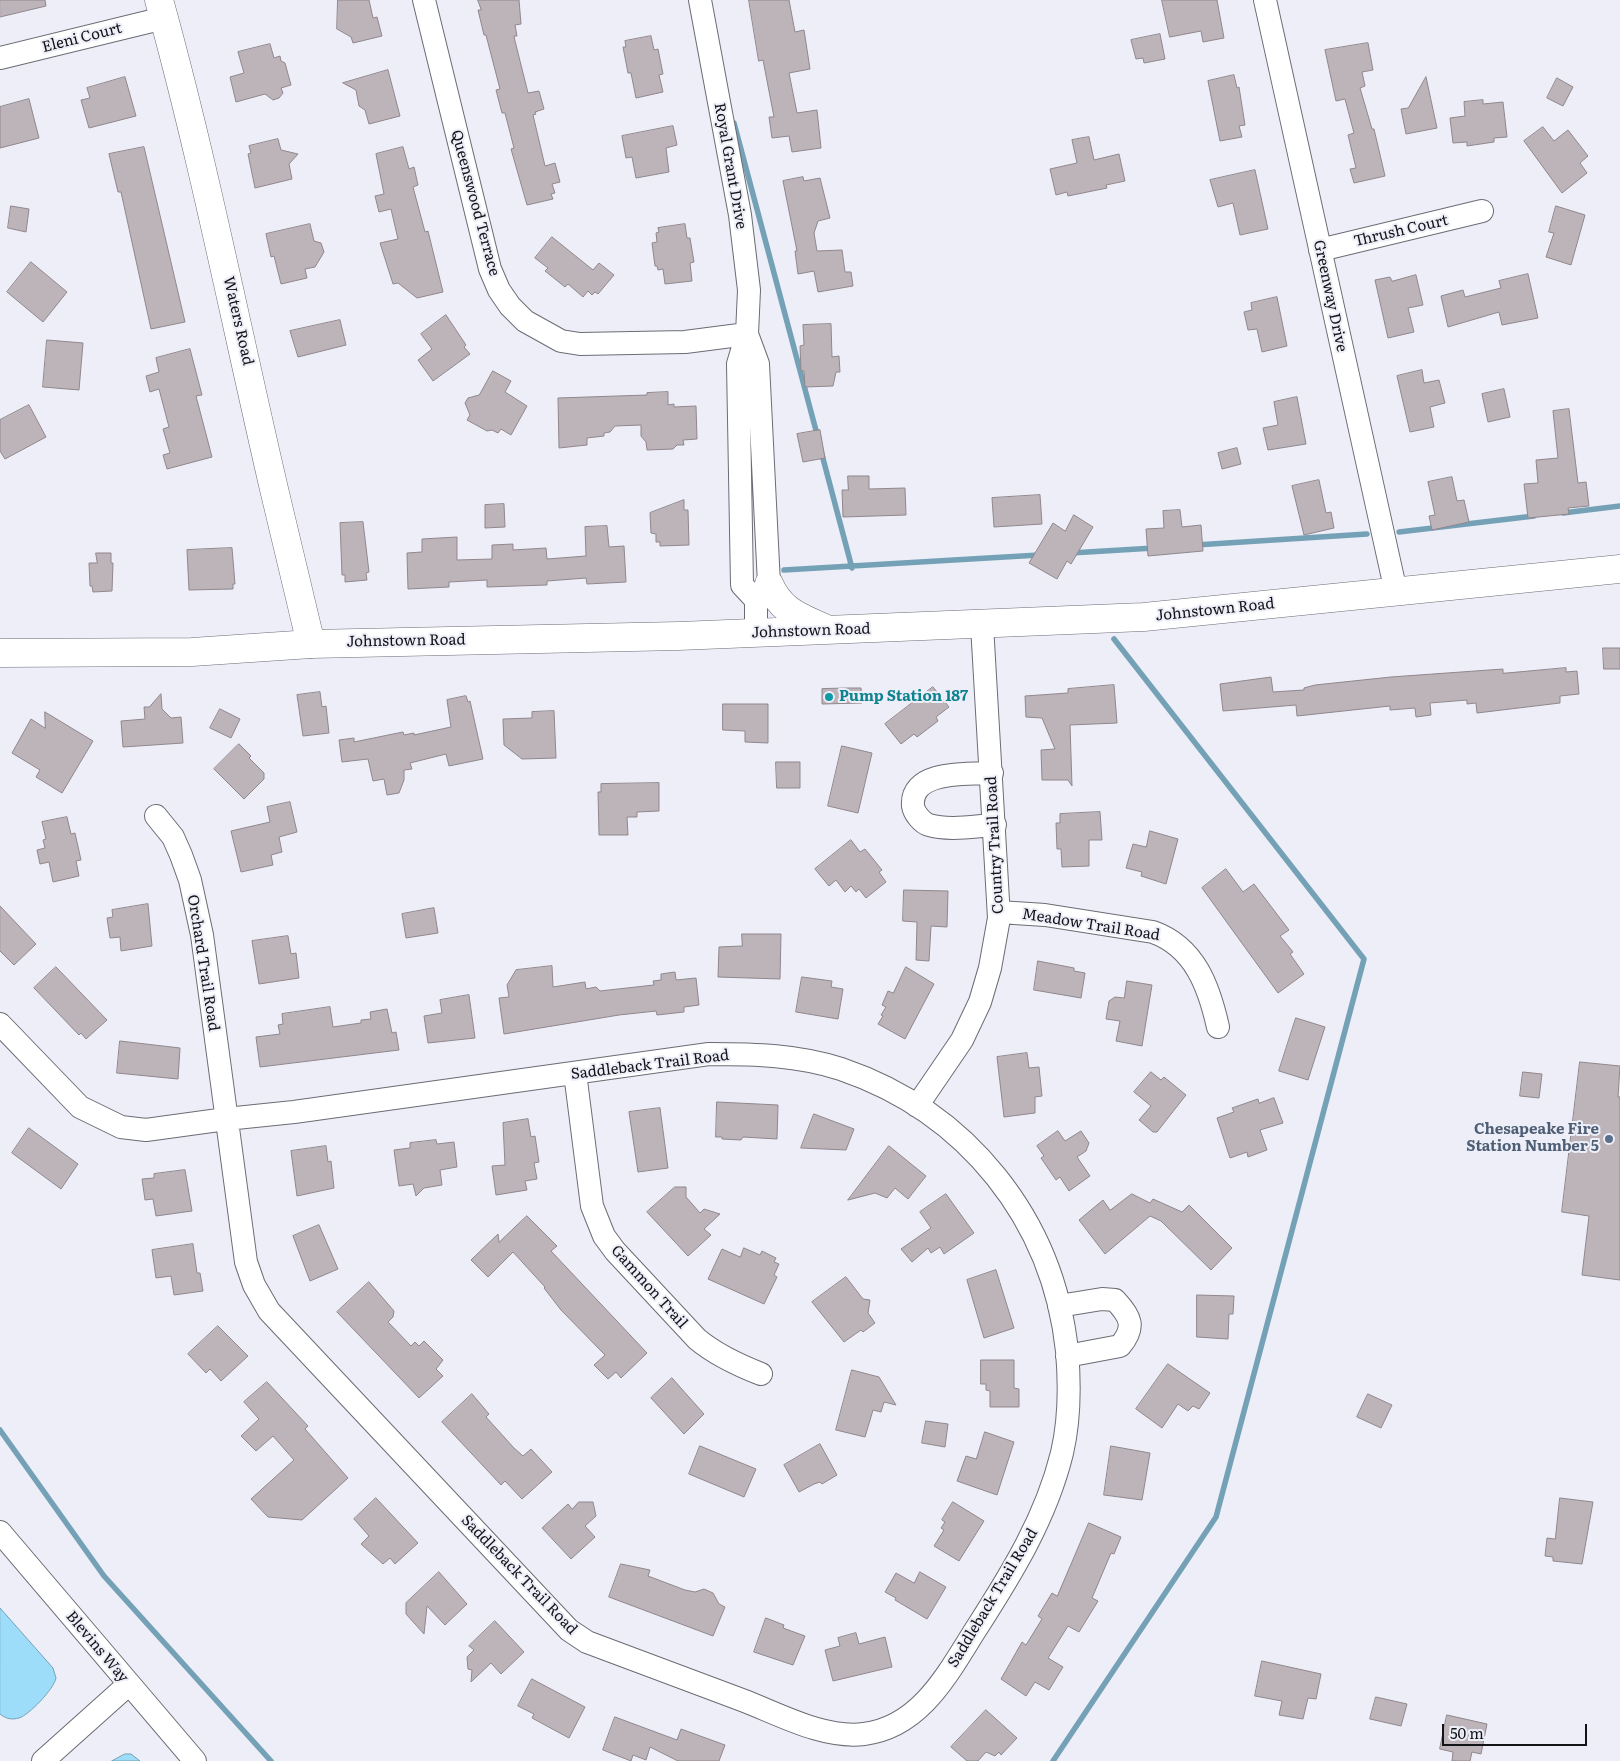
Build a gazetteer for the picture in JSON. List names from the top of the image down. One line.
{"streets":{"main road":["Waters Road","Johnstown Road"],"street":["Eleni Court","Royal Grant Drive","Queenswood Terrace","Thrush Court","Greenway Drive","Country Trail Road","Meadow Trail Road","Orchard Trail Road","Saddleback Trail Road","Gammon Trail","Blevins Way"]},"crossings":[["Eleni Court","Waters Road"],["Royal Grant Drive","Queenswood Terrace"],["Royal Grant Drive","Johnstown Road"],["Thrush Court","Greenway Drive"],["Greenway Drive","Johnstown Road"],["Waters Road","Johnstown Road"],["Johnstown Road","Country Trail Road"],["Country Trail Road","Meadow Trail Road"],["Country Trail Road","Saddleback Trail Road"],["Orchard Trail Road","Saddleback Trail Road"],["Saddleback Trail Road","Gammon Trail"]],"places":["Pump Station 187","Chesapeake Fire Station Number 5"],"scale_bar":"50 m"}
